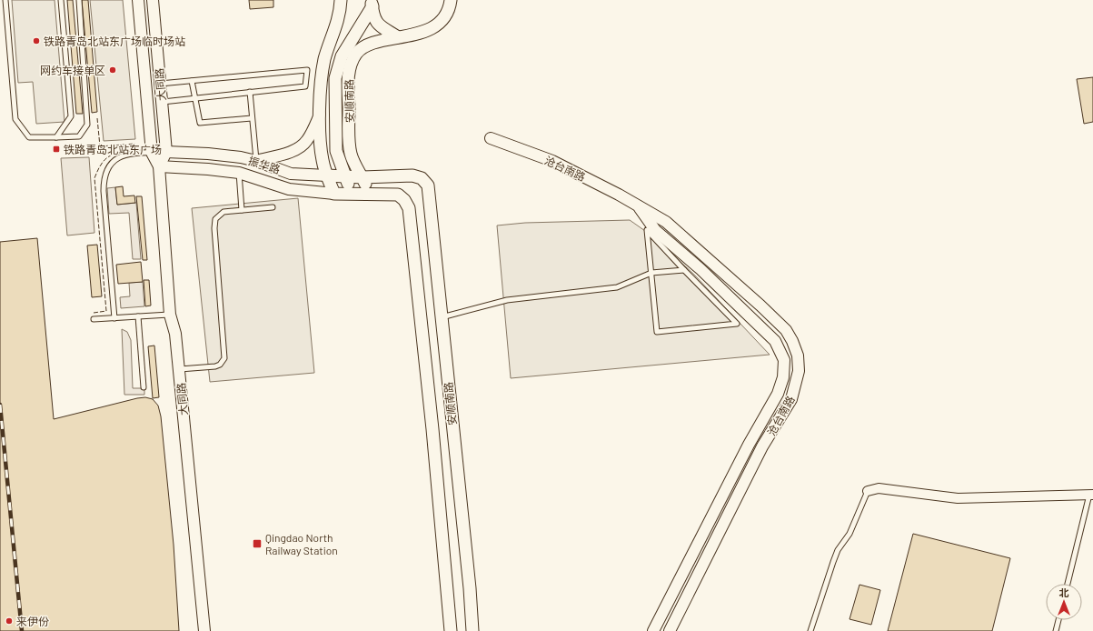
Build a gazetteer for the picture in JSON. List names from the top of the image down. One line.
{"streets":{"main road":["安顺南路","振华路"],"street":["大同路","沧台南路"]},"crossings":[["大同路","振华路"],["安顺南路","振华路"]],"places":{"other":["铁路青岛北站东广场临时场站","网约车接单区","来伊份"],"transit":["铁路青岛北站东广场","Qingdao North Railway Station"]},"north":"top"}
